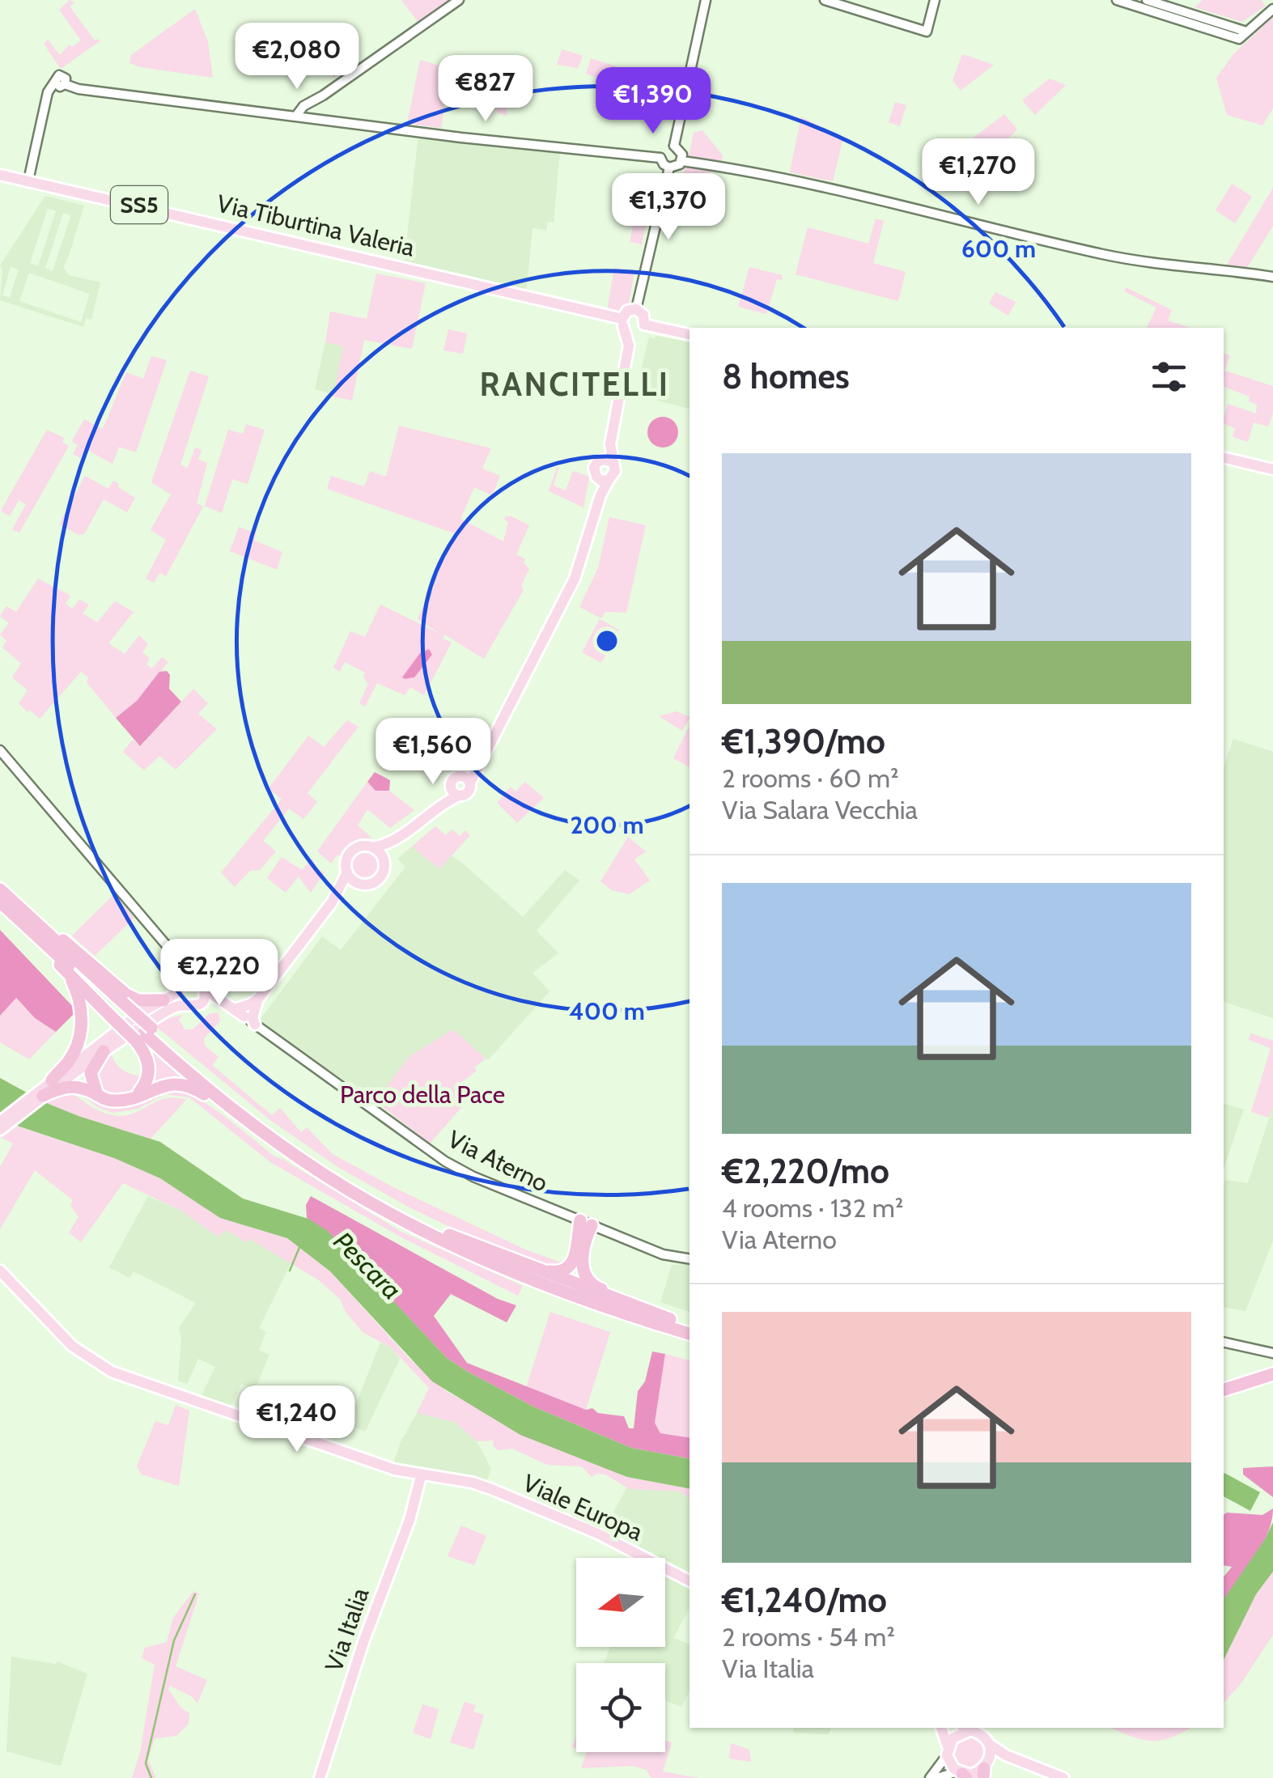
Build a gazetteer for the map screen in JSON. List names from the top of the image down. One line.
{"streets":{"main road":["SS5","Via Tiburtina Valeria","Via Aterno","Viale Europa","Via Italia"]},"crossings":[["Viale Europa","Via Italia"]],"districts":["RANCITELLI"],"water":["Pescara"],"parks":["Parco della Pace"],"north":"left","page":{"price":["€2,080","€827","€1,390","€1,270","€1,370","€1,560","€2,220","€1,240"],"heading":"8 homes","list":[{"name":"€1,390/mo","note":"2 rooms · 60 m² · Via Salara Vecchia"},{"name":"€2,220/mo","note":"4 rooms · 132 m² · Via Aterno"},{"name":"€1,240/mo","note":"2 rooms · 54 m² · Via Italia"}]},"rings":["600 m","200 m","400 m"]}
